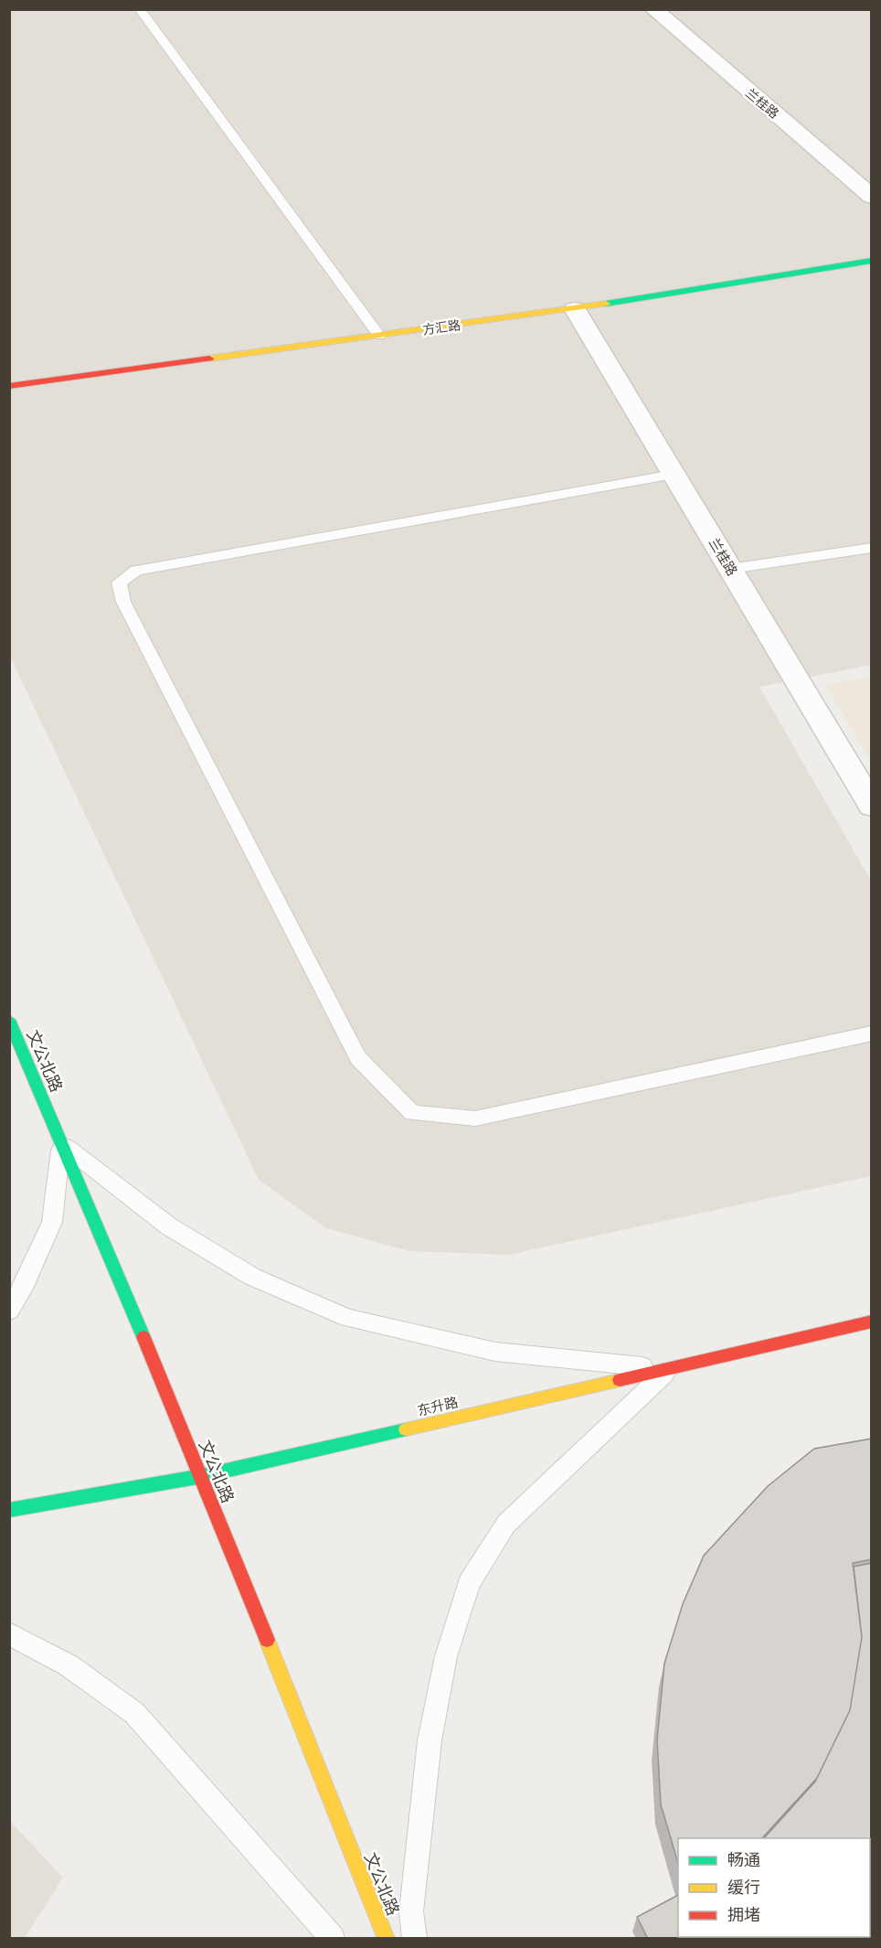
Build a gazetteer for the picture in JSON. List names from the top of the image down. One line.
{"streets":{"main road":["方汇路","文公北路","东升路"],"street":["兰桂路"]},"crossings":[["兰桂路","方汇路"],["文公北路","东升路"]],"legend":["畅通","缓行","拥堵"]}
